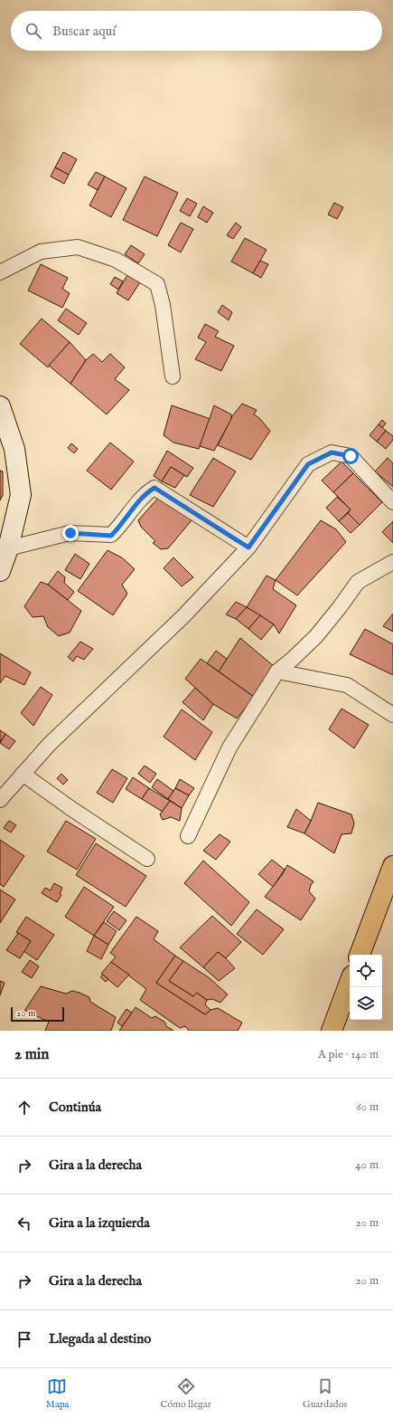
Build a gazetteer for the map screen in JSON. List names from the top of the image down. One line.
{"scale_bar":"20 m","page":{"search":"Buscar aquí","scale":"20 m","heading":["2 min","A pie · 140 m"],"list":[["Continúa","60 m"],["Gira a la derecha","40 m"],["Gira a la izquierda","20 m"],["Gira a la derecha","20 m"],"Llegada al destino"],"nav":["Mapa","Cómo llegar","Guardados"]}}
